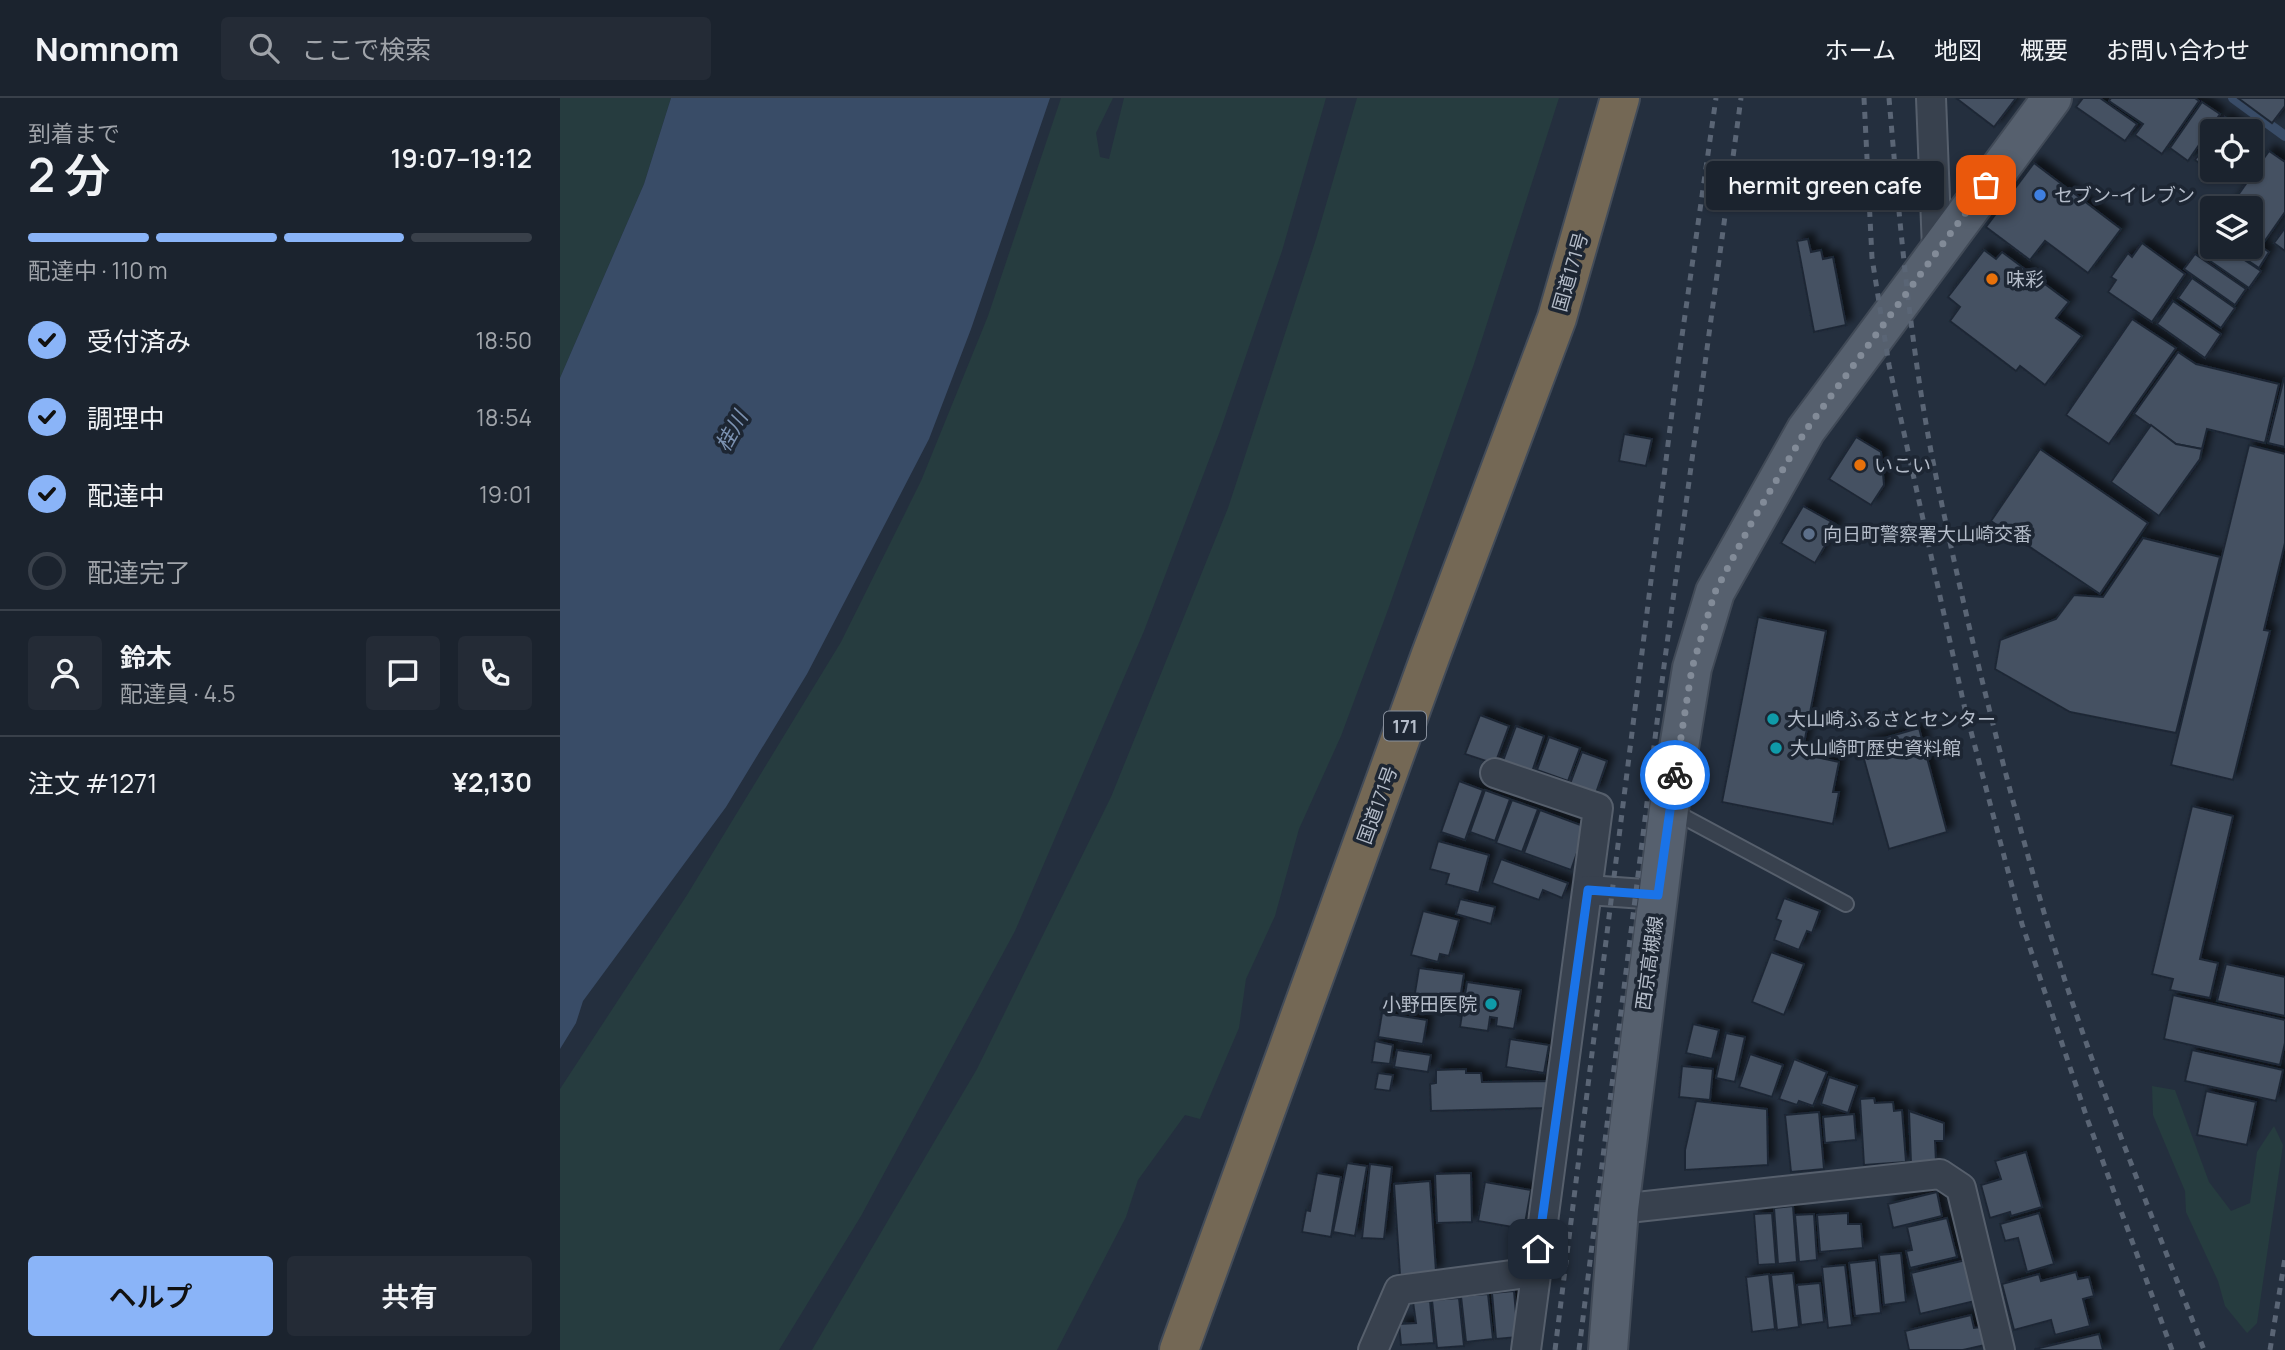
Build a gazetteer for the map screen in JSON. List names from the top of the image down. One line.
{"streets":{"highway":["国道171号","171"],"main road":["西京高槻線"]},"water":["桂川"],"places":["hermit green cafe","セブン-イレブン","味彩","いこい","向日町警察署大山崎交番","大山崎ふるさとセンター","大山崎町歴史資料館","小野田医院"],"page":{"header":"Nomnom","search":"ここで検索","nav":["ホーム","地図","概要","お問い合わせ"],"heading":["2 分","到着まで","19:07–19:12"],"panel":["鈴木","配達員 · 4.5","注文 #1271","¥2,130"],"bubble":"hermit green cafe","bar":"配達中 · 110 m","list":[["受付済み","18:50"],["調理中","18:54"],["配達中","19:01"],"配達完了"],"buttons":["ヘルプ","共有"]}}
